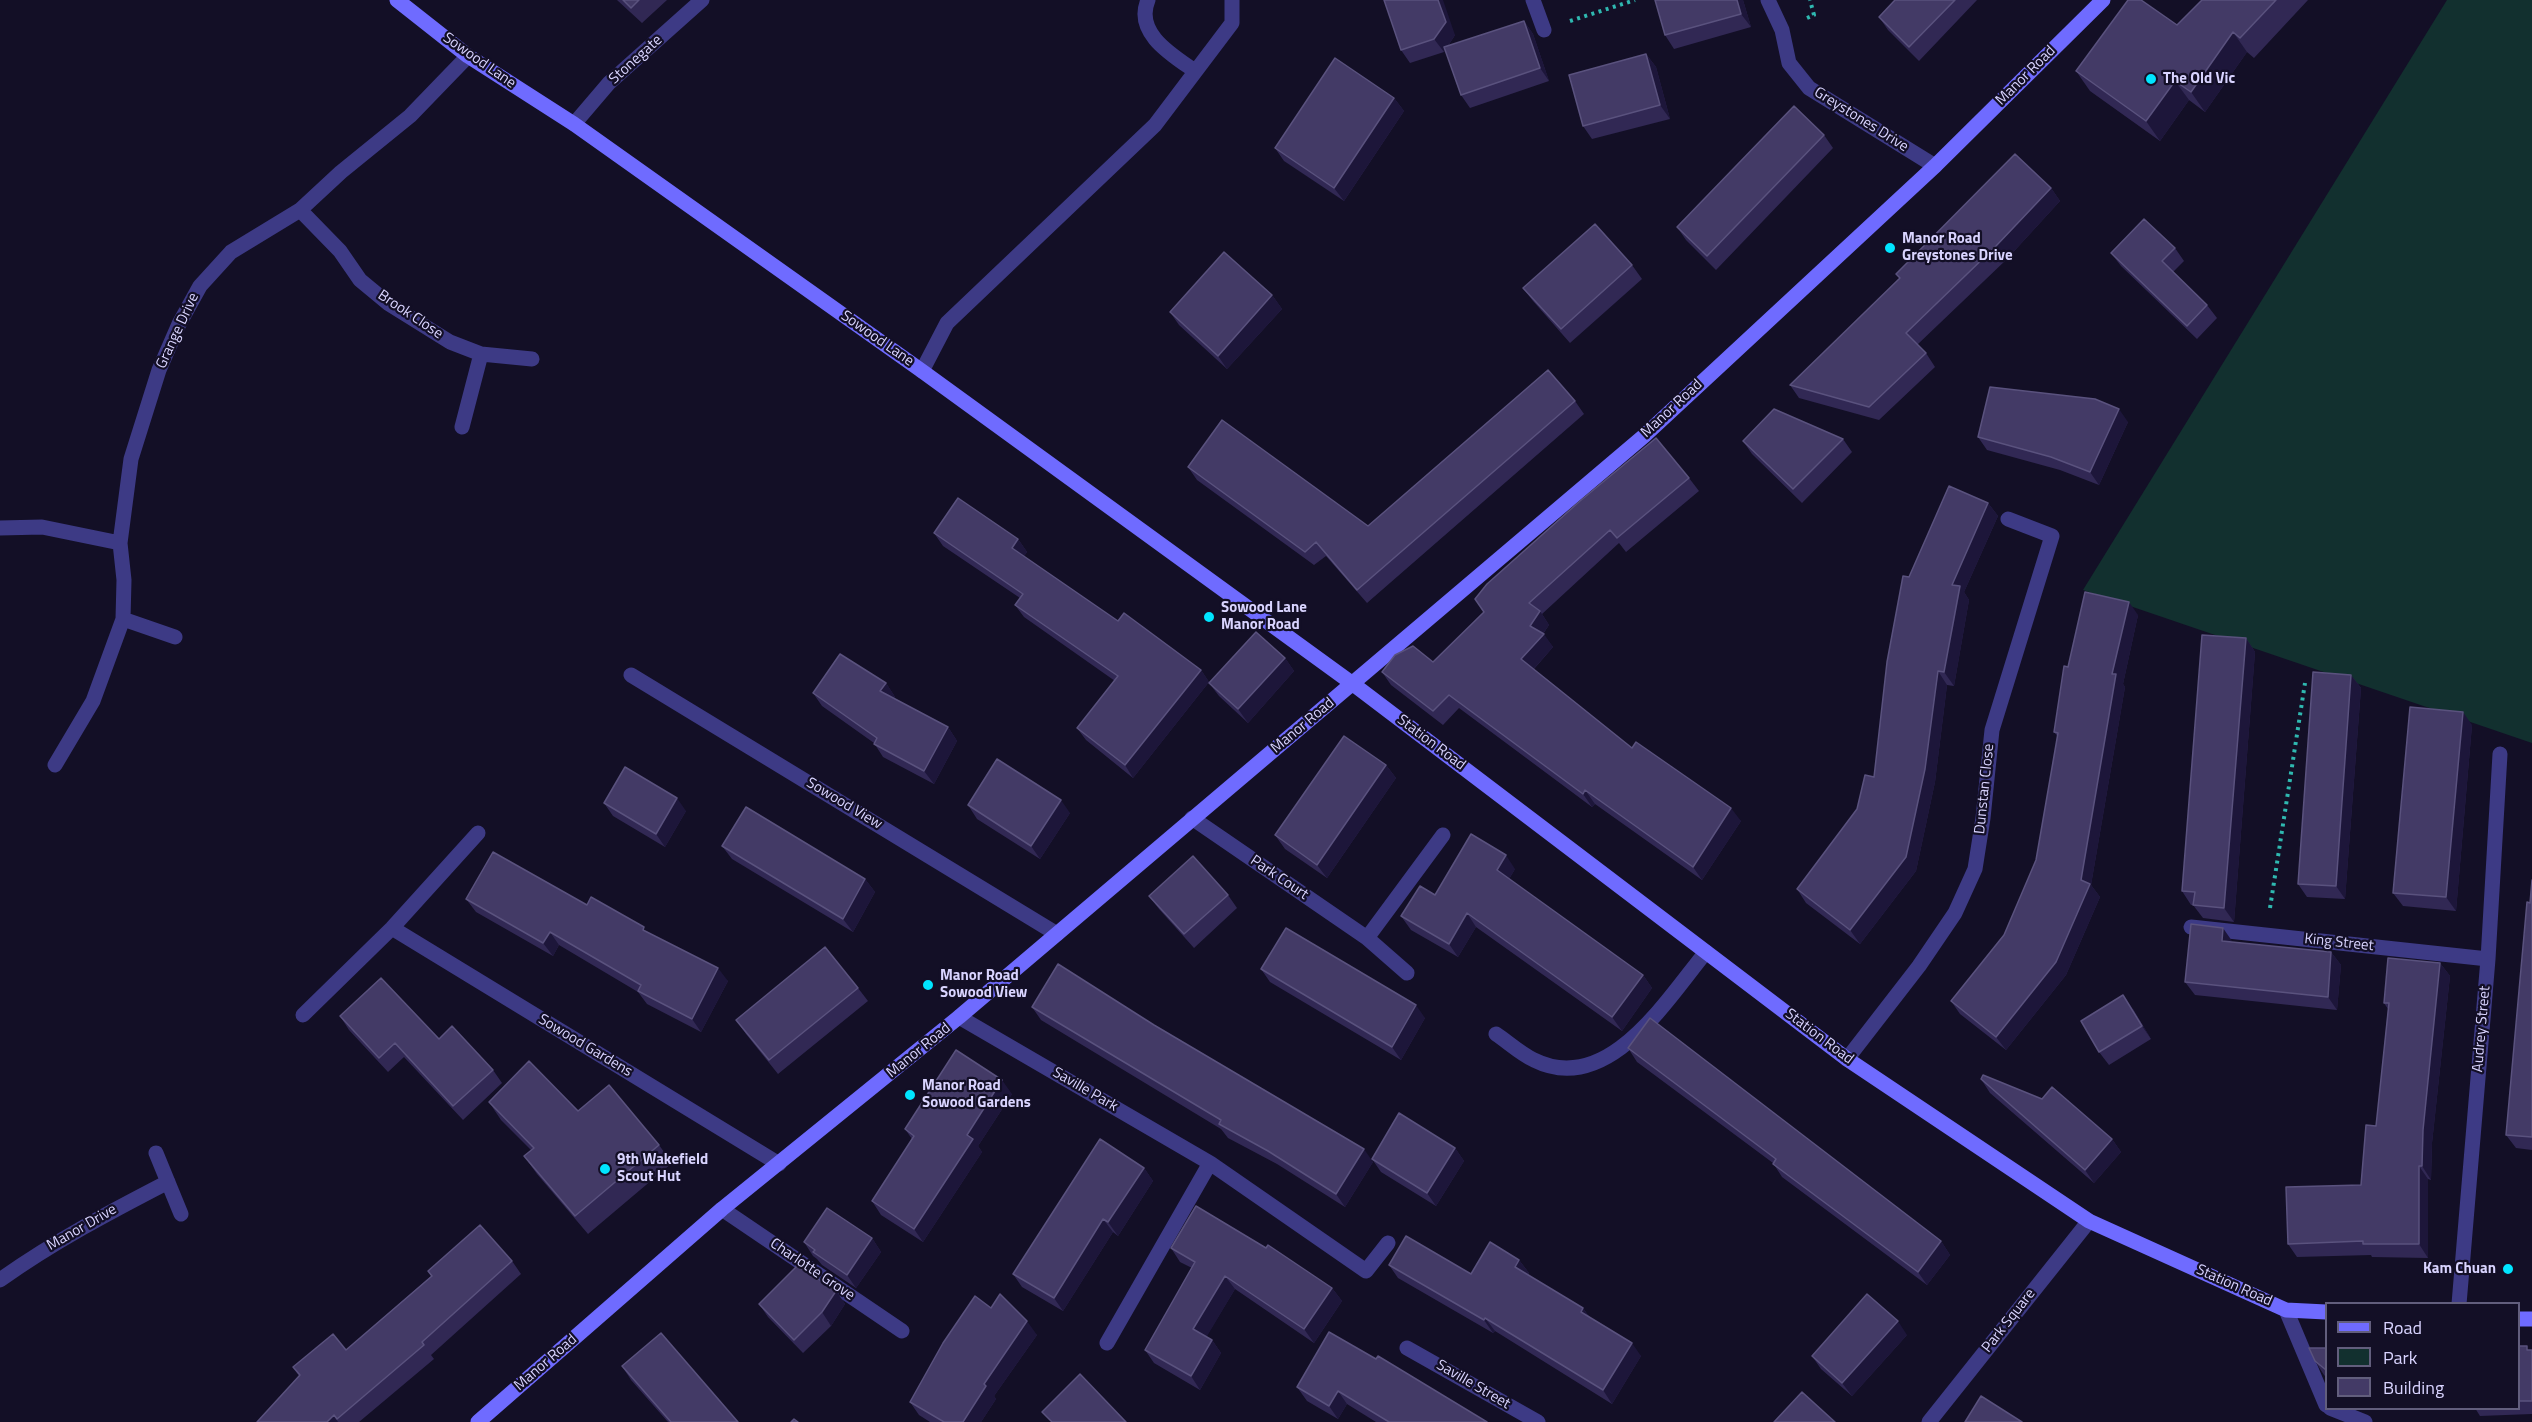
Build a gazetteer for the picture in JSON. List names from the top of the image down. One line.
{"streets":{"main road":["Sowood Lane","Manor Road","Station Road"],"street":["Stonegate","Greystones Drive","Brook Close","Grange Drive","Dunstan Close","Sowood View","Park Court","King Street","Audrey Street","Sowood Gardens","Saville Park","Manor Drive","Charlotte Grove","Park Square","Saville Street"]},"crossings":[["Stonegate","Sowood Lane"],["Sowood Lane","Manor Road"],["Sowood Lane","Grange Drive"],["Sowood Lane","Station Road"],["Manor Road","Greystones Drive"],["Manor Road","Station Road"],["Manor Road","Sowood View"],["Manor Road","Park Court"],["Manor Road","Sowood Gardens"],["Manor Road","Saville Park"],["Manor Road","Charlotte Grove"],["Brook Close","Grange Drive"],["Station Road","Dunstan Close"],["Station Road","Park Square"],["King Street","Audrey Street"]],"places":["The Old Vic","Manor Road Greystones Drive","Sowood Lane Manor Road","Manor Road Sowood View","Manor Road Sowood Gardens","9th Wakefield Scout Hut","Kam Chuan"],"legend":["Road","Park","Building"]}
